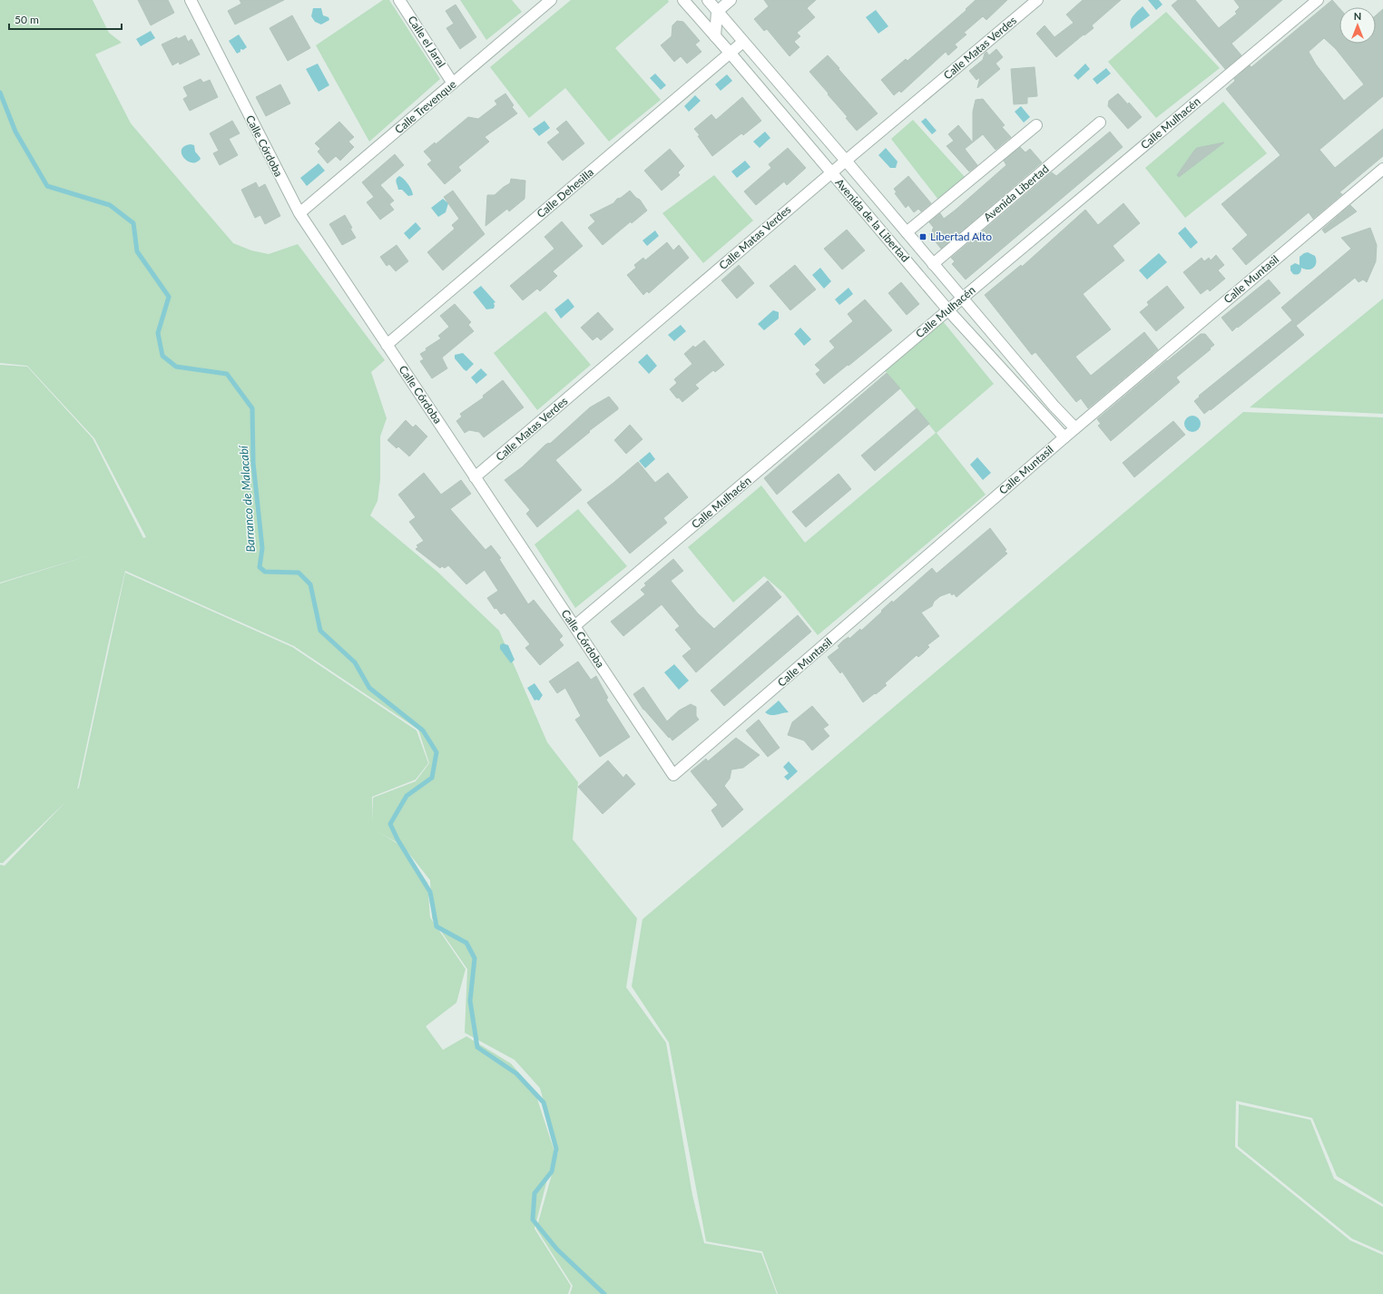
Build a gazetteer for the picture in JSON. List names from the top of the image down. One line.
{"streets":{"street":["Calle el Jaral","Calle Matas Verdes","Calle Trevenque","Calle Mulhacén","Calle Córdoba","Calle Dehesilla","Avenida Libertad","Avenida de la Libertad","Calle Muntasil"]},"crossings":[["Calle el Jaral","Calle Trevenque"],["Calle Matas Verdes","Calle Córdoba"],["Calle Matas Verdes","Avenida de la Libertad"],["Calle Trevenque","Calle Córdoba"],["Calle Mulhacén","Calle Córdoba"],["Calle Mulhacén","Avenida de la Libertad"],["Calle Córdoba","Calle Dehesilla"],["Calle Córdoba","Calle Muntasil"],["Calle Dehesilla","Avenida de la Libertad"],["Avenida Libertad","Avenida de la Libertad"],["Avenida de la Libertad","Calle Muntasil"]],"water":["Barranco de Malacabí"],"places":{"transit":["Libertad Alto"]},"scale_bar":"50 m","north":"top"}
